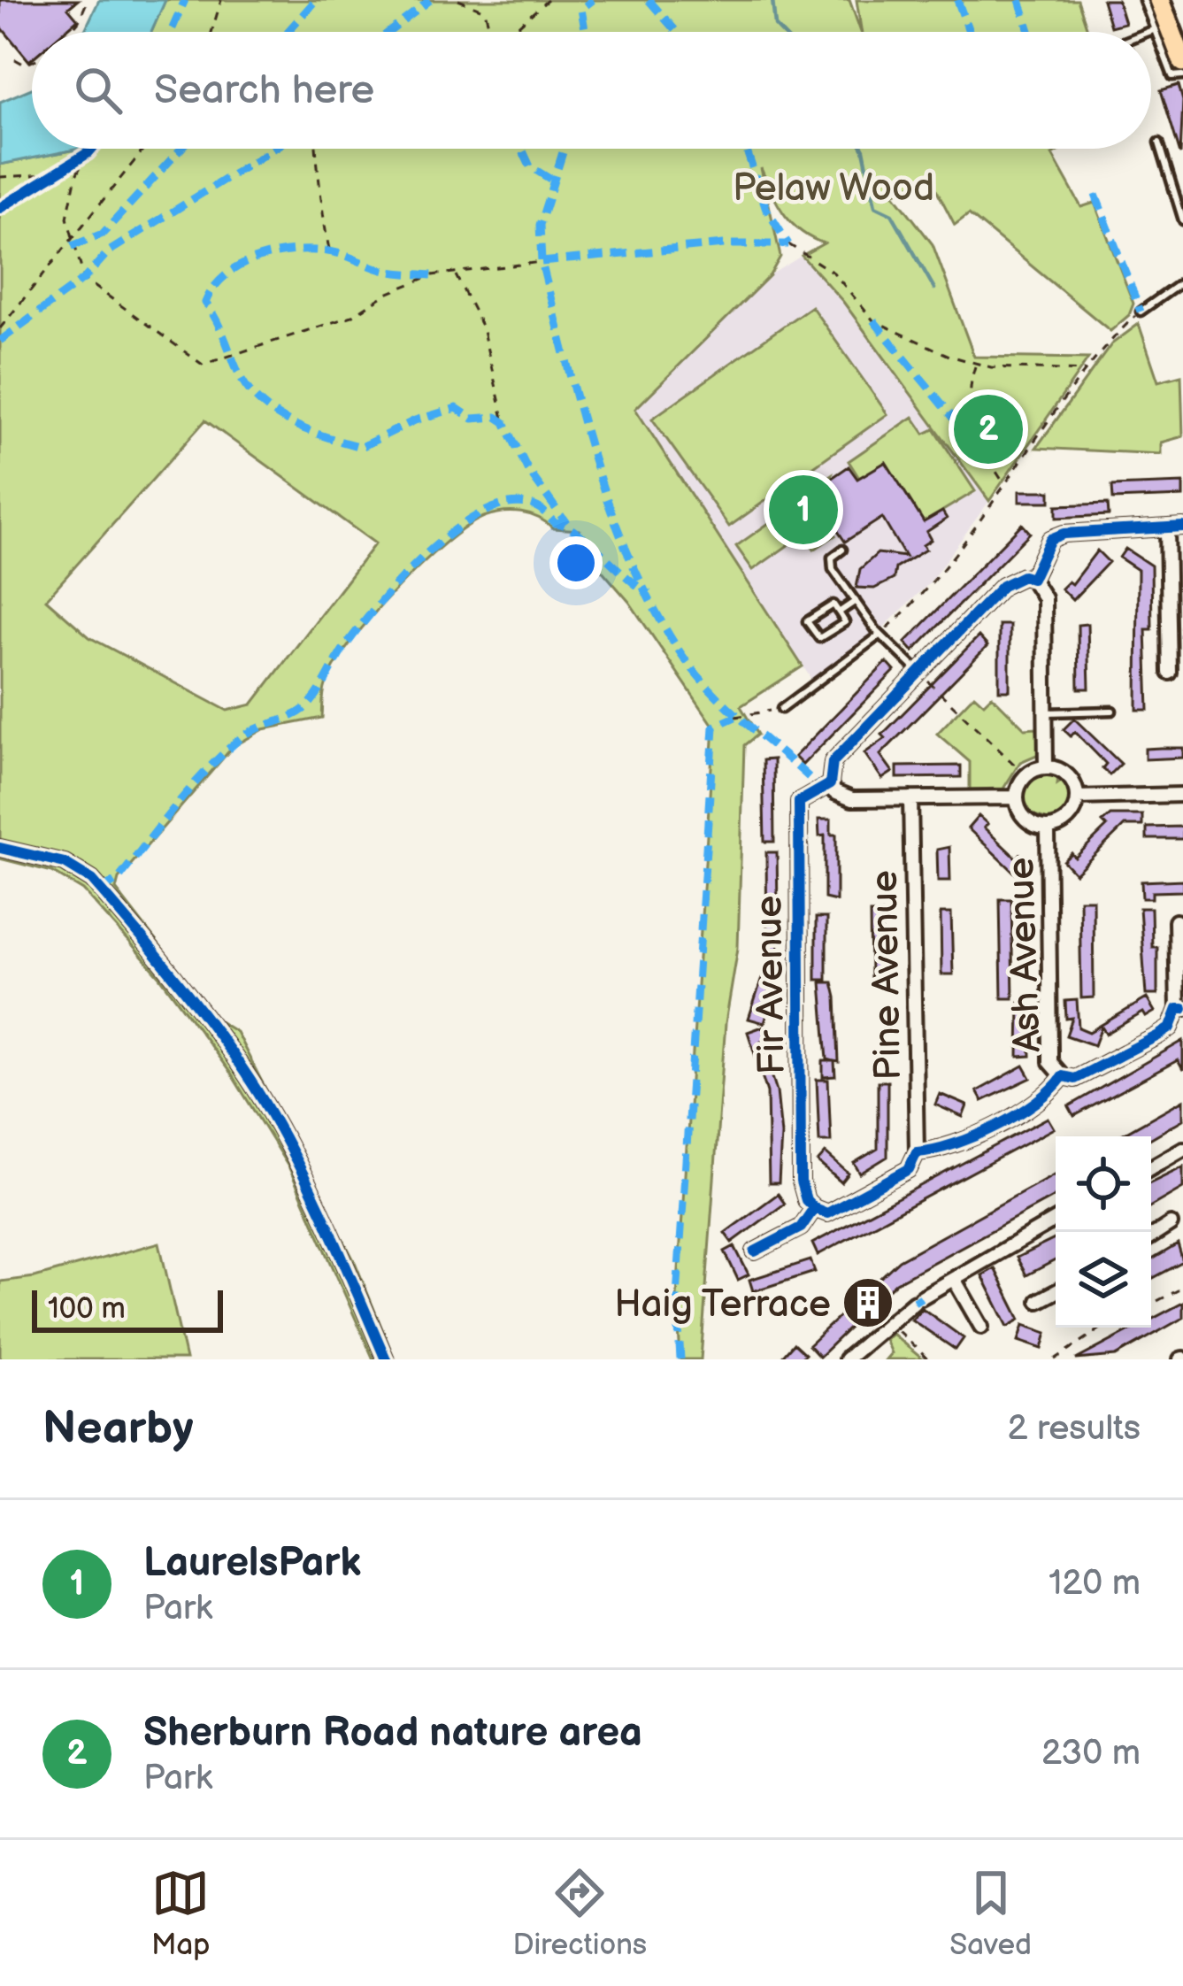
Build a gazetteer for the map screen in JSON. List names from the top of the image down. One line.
{"streets":{"street":["Ash Avenue","Pine Avenue","Fir Avenue"]},"parks":["Pelaw Wood"],"places":{"building":["Haig Terrace"]},"scale_bar":"100 m","page":{"search":"Search here","pins":["2","1"],"scale":"100 m","heading":["Nearby","2 results"],"list":[{"mark":"1","name":"LaurelsPark","note":"Park","value":"120 m"},{"mark":"2","name":"Sherburn Road nature area","note":"Park","value":"230 m"}],"nav":["Map","Directions","Saved"]}}
